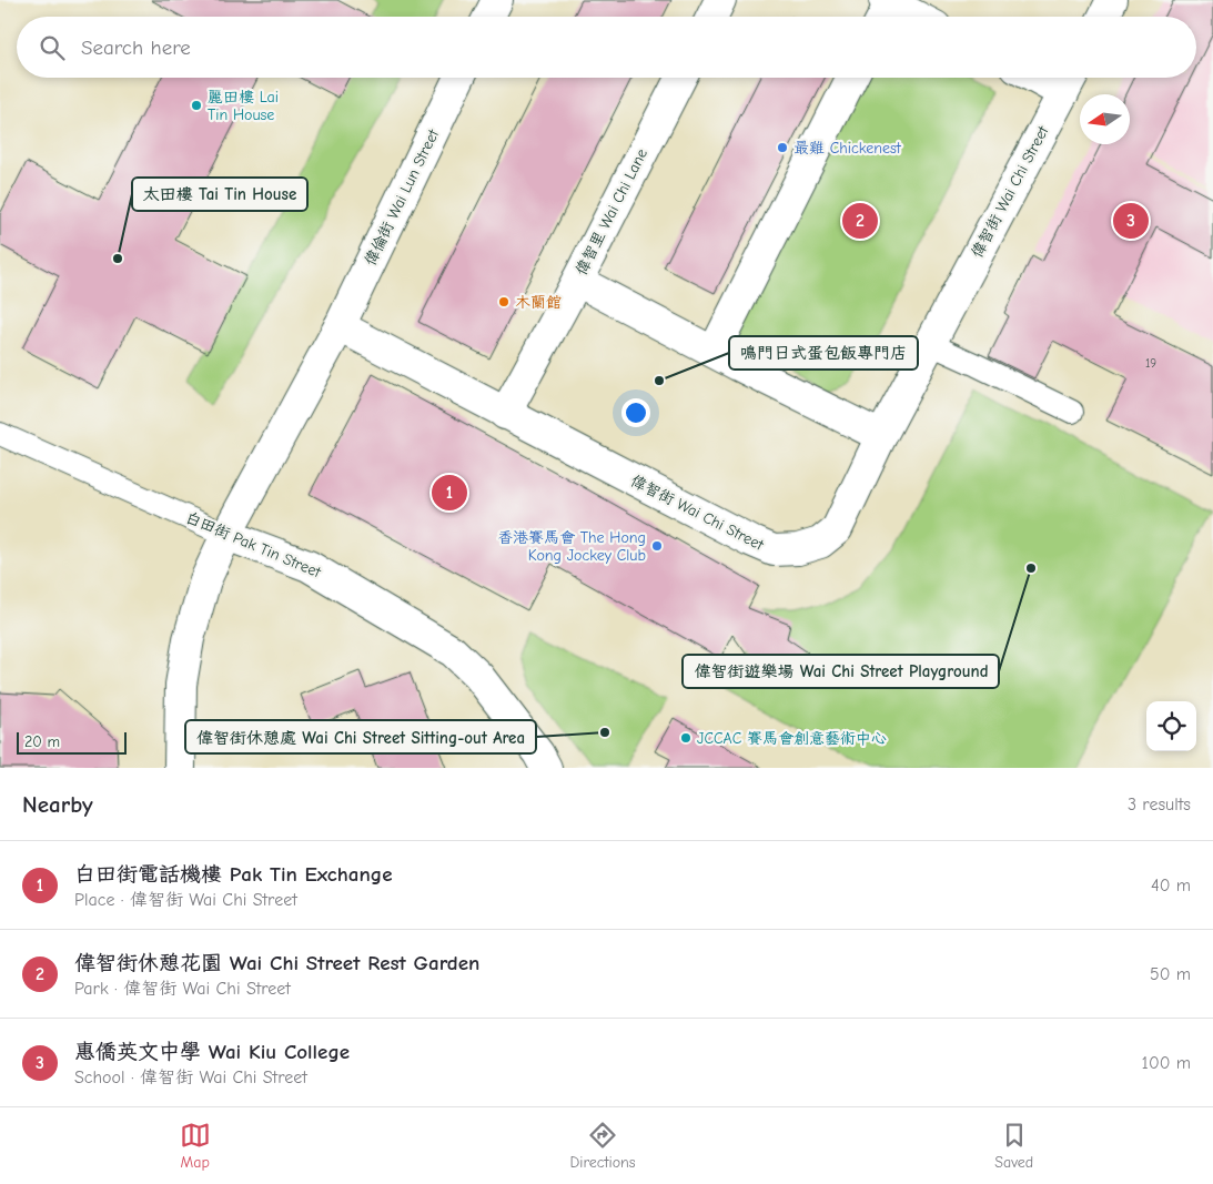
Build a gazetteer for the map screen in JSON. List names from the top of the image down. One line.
{"streets":{"street":["偉智街 Wai Chi Street","偉倫街 Wai Lun Street","偉智里 Wai Chi Lane","白田街 Pak Tin Street"]},"crossings":[["偉智街 Wai Chi Street","偉倫街 Wai Lun Street"],["偉智街 Wai Chi Street","偉智里 Wai Chi Lane"]],"places":["麗田樓 Lai Tin House","最雞 Chickenest","太田樓 Tai Tin House","木蘭館","鳴門日式蛋包飯專門店","香港賽馬會 The Hong Kong Jockey Club","偉智街遊樂場 Wai Chi Street Playground","偉智街休憩處 Wai Chi Street Sitting-out Area","JCCAC 賽馬會創意藝術中心"],"house_numbers":["19"],"scale_bar":"20 m","north":"left","page":{"search":"Search here","pins":["2","3","1"],"scale":"20 m","heading":["Nearby","3 results"],"list":[{"mark":"1","name":"白田街電話機樓 Pak Tin Exchange","note":"Place · 偉智街 Wai Chi Street","value":"40 m"},{"mark":"2","name":"偉智街休憩花園 Wai Chi Street Rest Garden","note":"Park · 偉智街 Wai Chi Street","value":"50 m"},{"mark":"3","name":"惠僑英文中學 Wai Kiu College","note":"School · 偉智街 Wai Chi Street","value":"100 m"}],"nav":["Map","Directions","Saved"]}}
